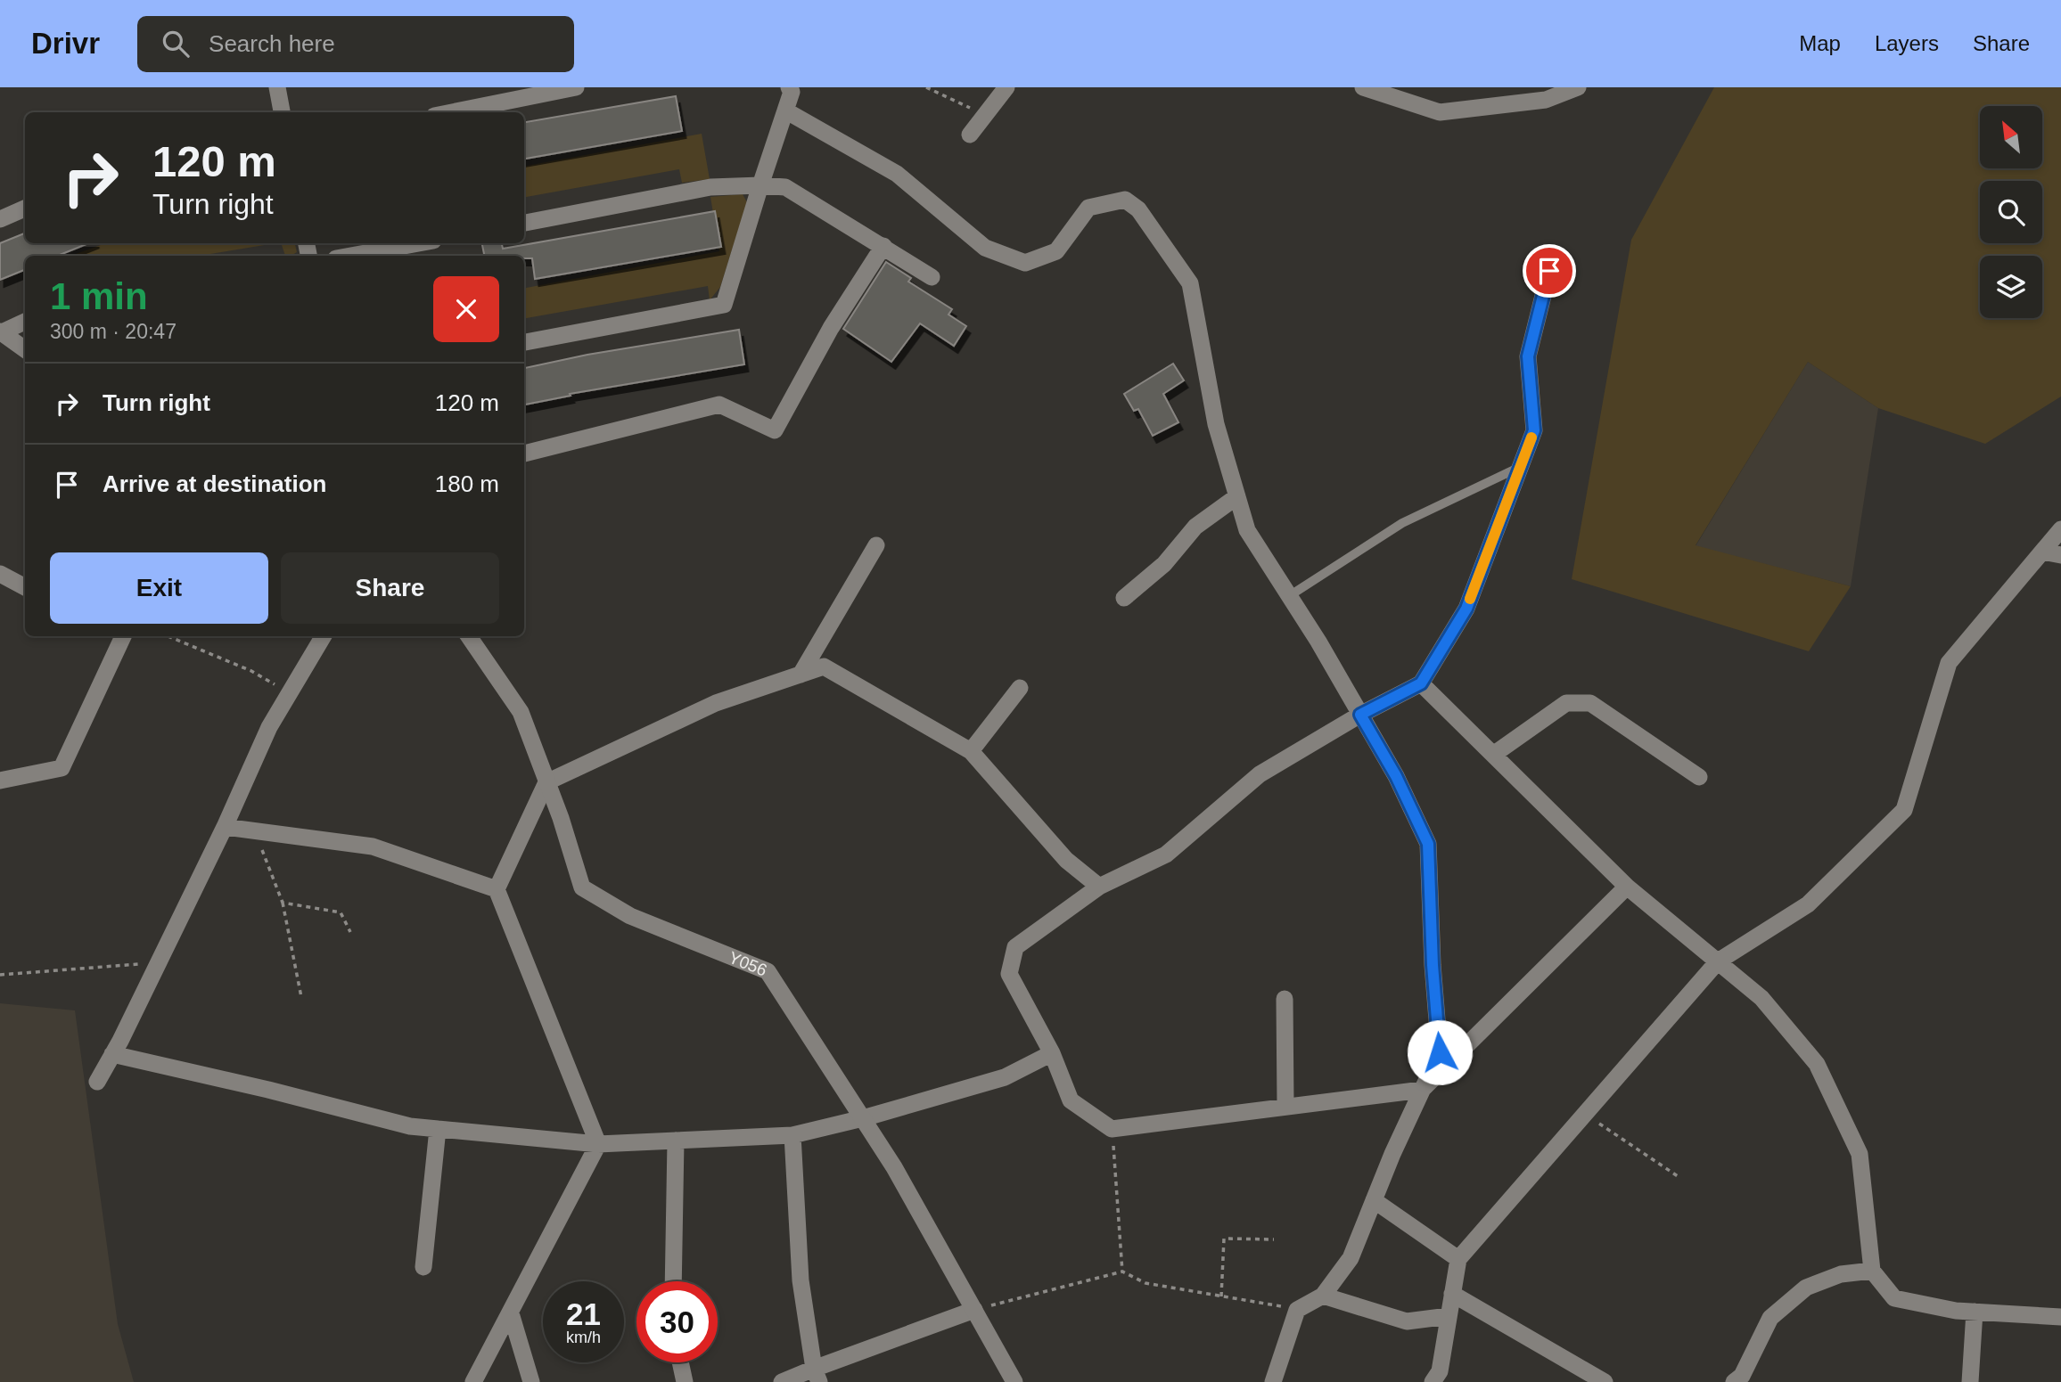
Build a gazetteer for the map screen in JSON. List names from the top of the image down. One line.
{"streets":{"street":["Y056"]},"north":"top left","page":{"header":"Drivr","search":"Search here","nav":["Map","Layers","Share"],"turn":["120 m","Turn right"],"heading":["1 min","300 m · 20:47"],"list":[{"name":"Turn right","value":"120 m"},{"name":"Arrive at destination","value":"180 m"}],"buttons":["Exit","Share"],"speed":"21 km/h","limit":"30"}}
